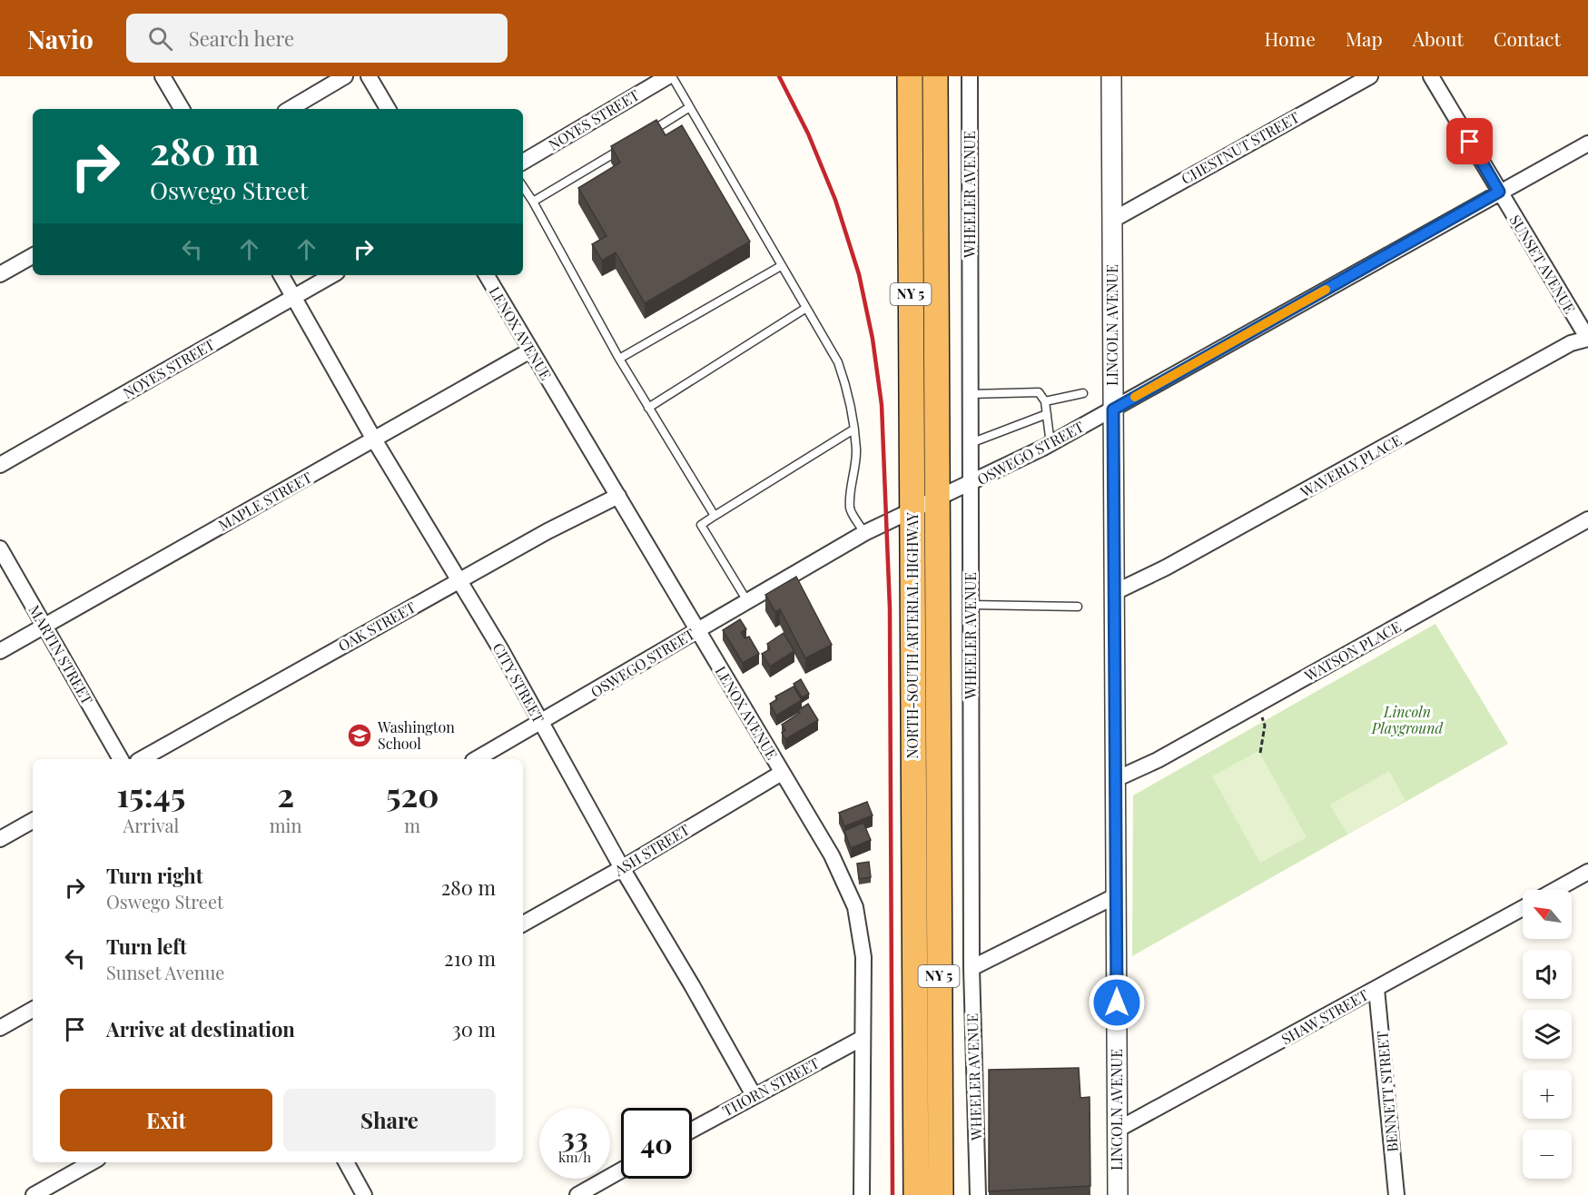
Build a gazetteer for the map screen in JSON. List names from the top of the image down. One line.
{"streets":{"highway":["NY 5","NORTH-SOUTH ARTERIAL HIGHWAY"],"street":["NOYES STREET","CHESTNUT STREET","WHEELER AVENUE","SUNSET AVENUE","LINCOLN AVENUE","LENOX AVENUE","OSWEGO STREET","WAVERLY PLACE","MAPLE STREET","OAK STREET","WATSON PLACE","MARTIN STREET","CITY STREET","ASH STREET","SHAW STREET","THORN STREET","BENNETT STREET"]},"crossings":[["NOYES STREET","CITY STREET"],["CHESTNUT STREET","LINCOLN AVENUE"],["WHEELER AVENUE","OSWEGO STREET"],["SUNSET AVENUE","OSWEGO STREET"],["SUNSET AVENUE","WAVERLY PLACE"],["LINCOLN AVENUE","OSWEGO STREET"],["LINCOLN AVENUE","WAVERLY PLACE"],["LINCOLN AVENUE","WATSON PLACE"],["LINCOLN AVENUE","SHAW STREET"],["LENOX AVENUE","OSWEGO STREET"],["LENOX AVENUE","MAPLE STREET"],["LENOX AVENUE","OAK STREET"],["LENOX AVENUE","ASH STREET"],["LENOX AVENUE","THORN STREET"],["OSWEGO STREET","NORTH-SOUTH ARTERIAL HIGHWAY"],["OSWEGO STREET","CITY STREET"],["MAPLE STREET","MARTIN STREET"],["MAPLE STREET","CITY STREET"],["OAK STREET","CITY STREET"],["CITY STREET","ASH STREET"],["CITY STREET","THORN STREET"],["SHAW STREET","BENNETT STREET"]],"parks":["Lincoln Playground"],"places":{"school or university":["Washington School"]},"north":"top left","page":{"header":"Navio","search":"Search here","nav":["Home","Map","About","Contact"],"turn":["280 m","Oswego Street"],"eta":["15:45","Arrival","2","min","520","m"],"list":[{"name":"Turn right","note":"Oswego Street","value":"280 m"},{"name":"Turn left","note":"Sunset Avenue","value":"210 m"},{"name":"Arrive at destination","value":"30 m"}],"map_buttons":["+","−"],"buttons":["Exit","Share"],"speed":"33 km/h","limit":"40"}}
